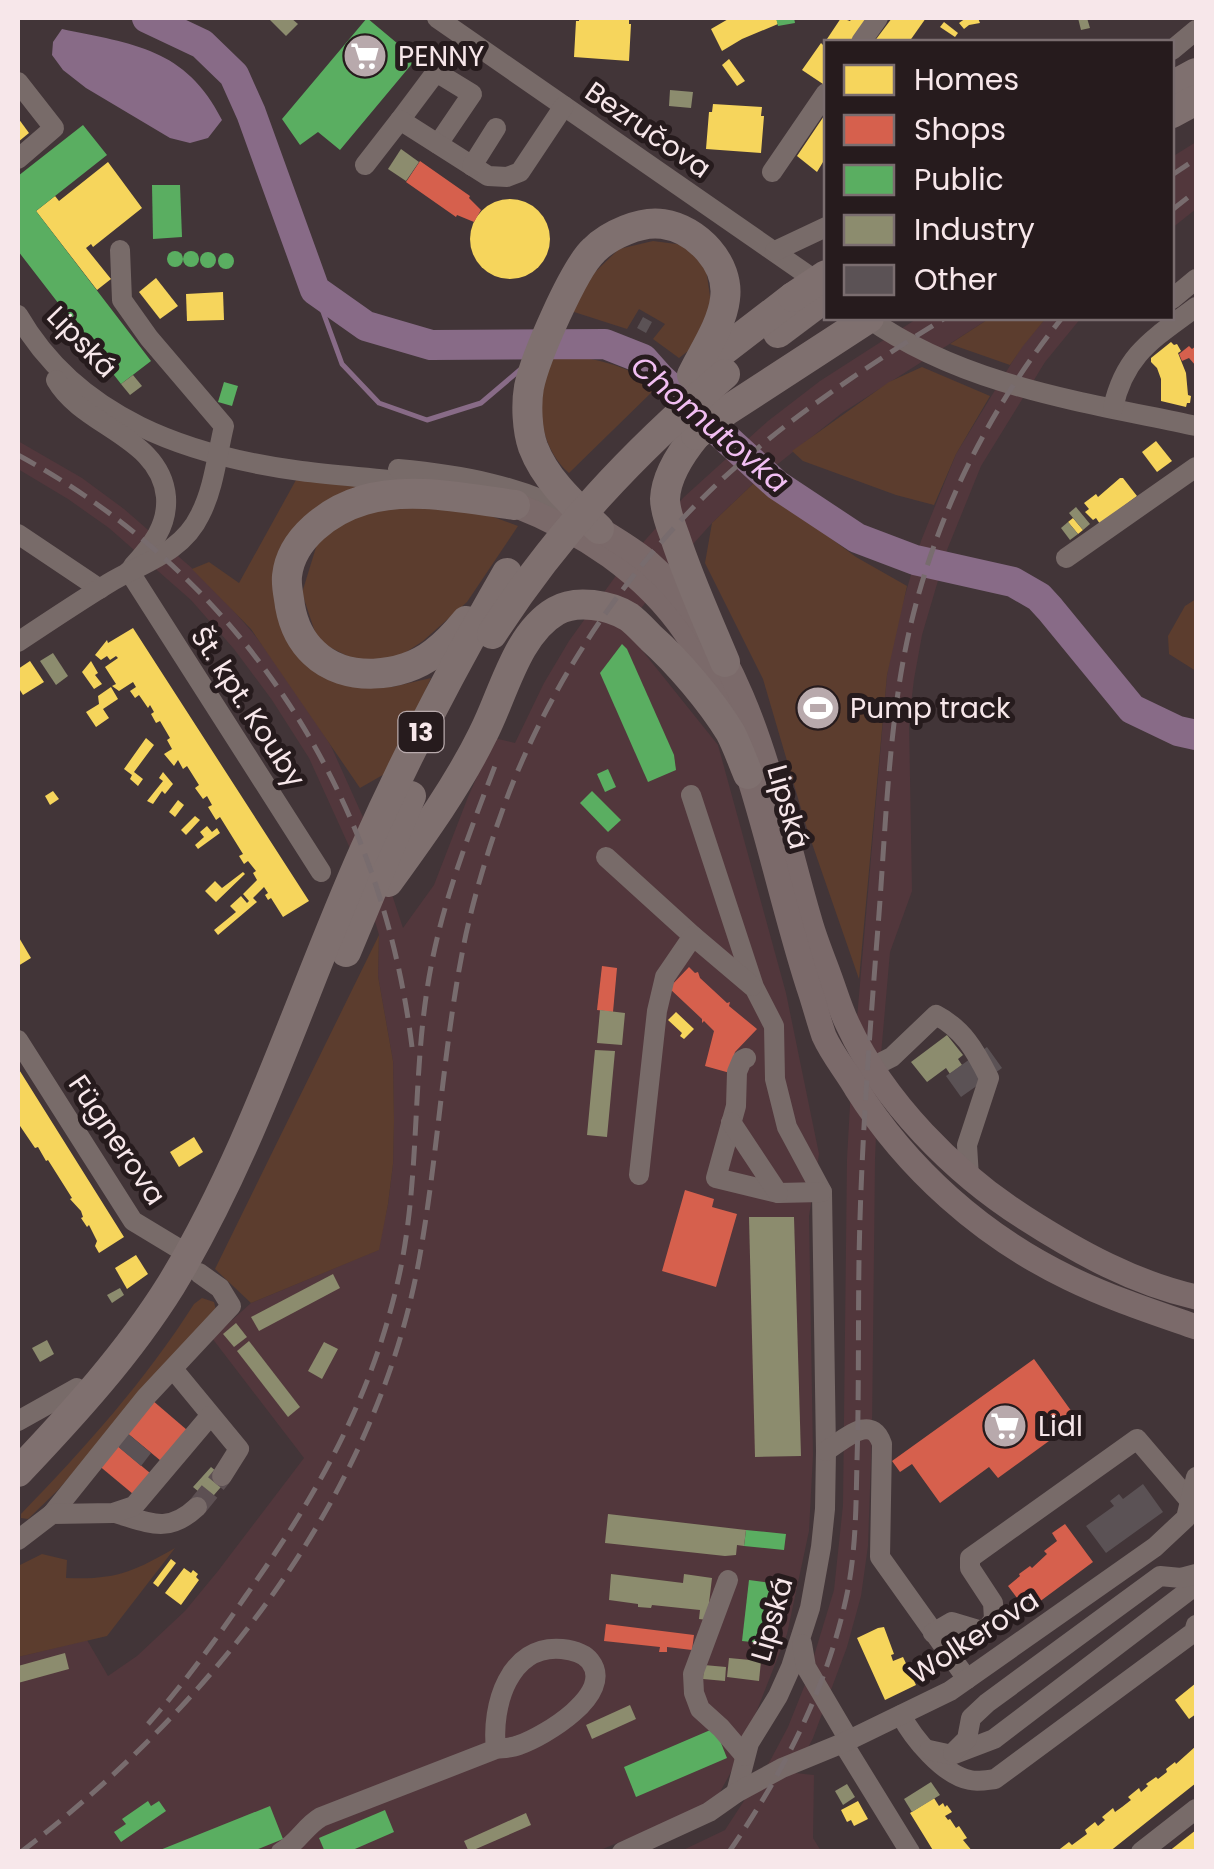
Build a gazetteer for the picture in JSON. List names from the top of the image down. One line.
{"streets":{"highway":["13"],"main road":["Lipská"],"street":["Bezručova","Št. kpt. Kouby","Fügnerova","Wolkerova"]},"crossings":[["Bezručova","13"],["Lipská","Wolkerova"],["13","Fügnerova"]],"water":["Chomutovka"],"places":{"supermarket":["PENNY","Lidl"],"sports":["Pump track"]},"legend":["Homes","Shops","Public","Industry","Other"]}
